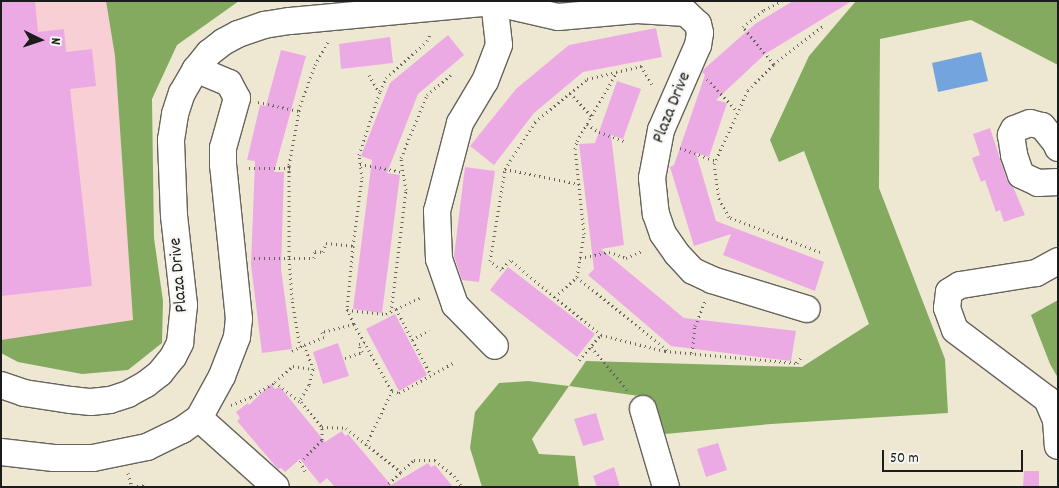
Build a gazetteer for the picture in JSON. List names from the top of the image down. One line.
{"streets":{"street":["Plaza Drive"]},"scale_bar":"50 m","north":"right"}
